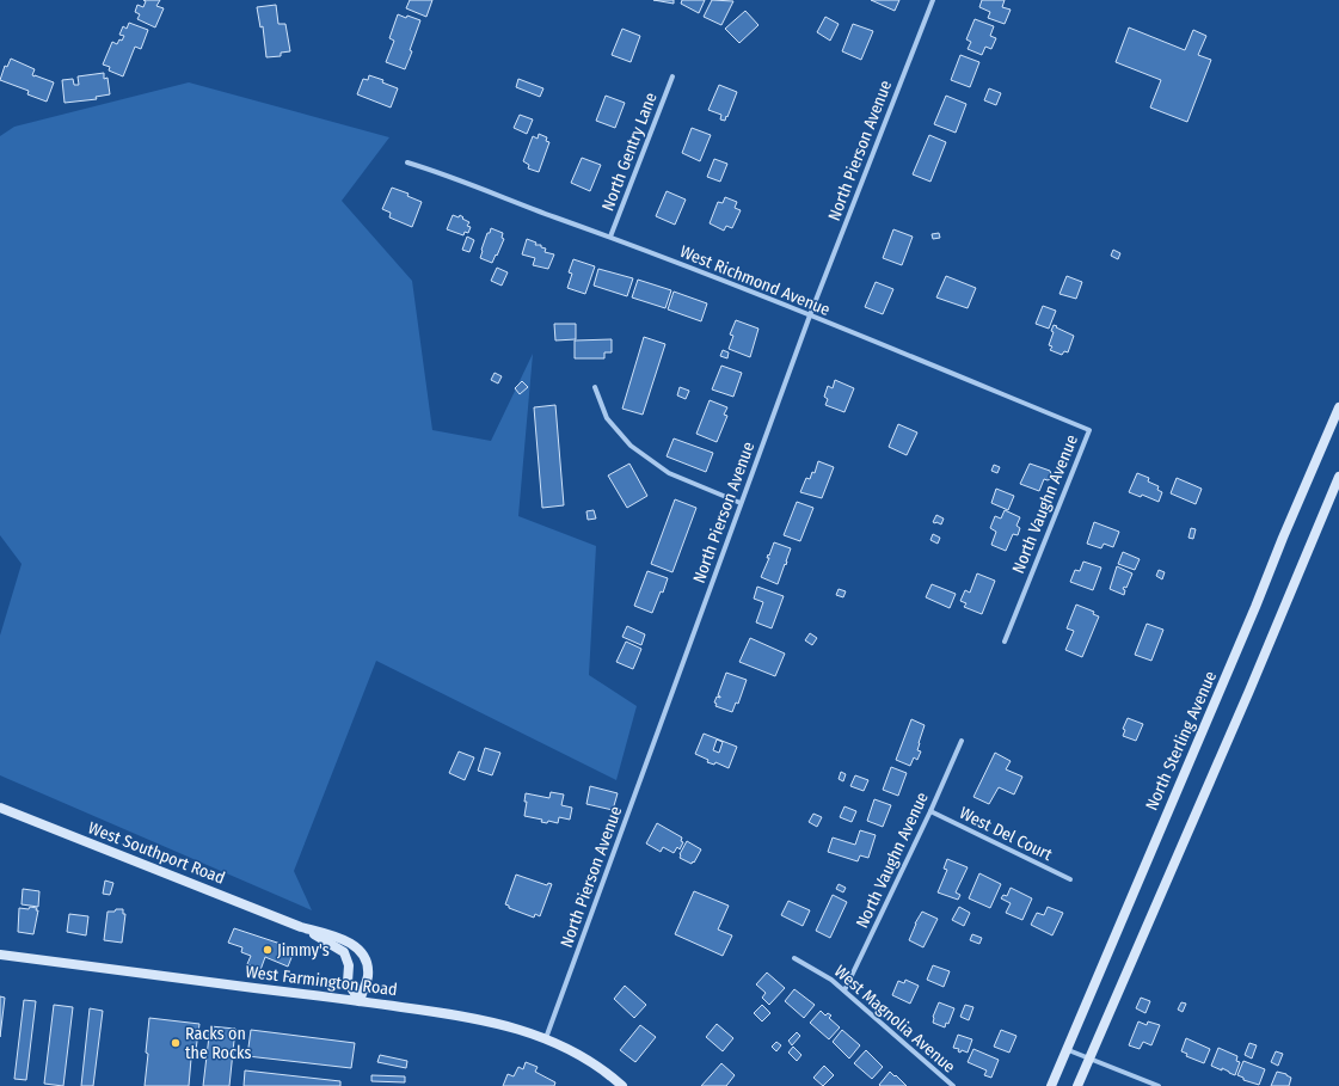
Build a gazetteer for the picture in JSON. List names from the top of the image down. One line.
{"streets":{"main road":["North Sterling Avenue","West Southport Road","West Farmington Road"],"street":["North Pierson Avenue","North Gentry Lane","West Richmond Avenue","North Vaughn Avenue","West Del Court","West Magnolia Avenue"]},"crossings":[["North Pierson Avenue","West Richmond Avenue"],["North Pierson Avenue","West Farmington Road"],["North Gentry Lane","West Richmond Avenue"],["West Richmond Avenue","North Vaughn Avenue"],["North Vaughn Avenue","West Del Court"],["North Vaughn Avenue","West Magnolia Avenue"],["West Southport Road","West Farmington Road"]],"places":["Jimmy's","Racks on the Rocks"]}
